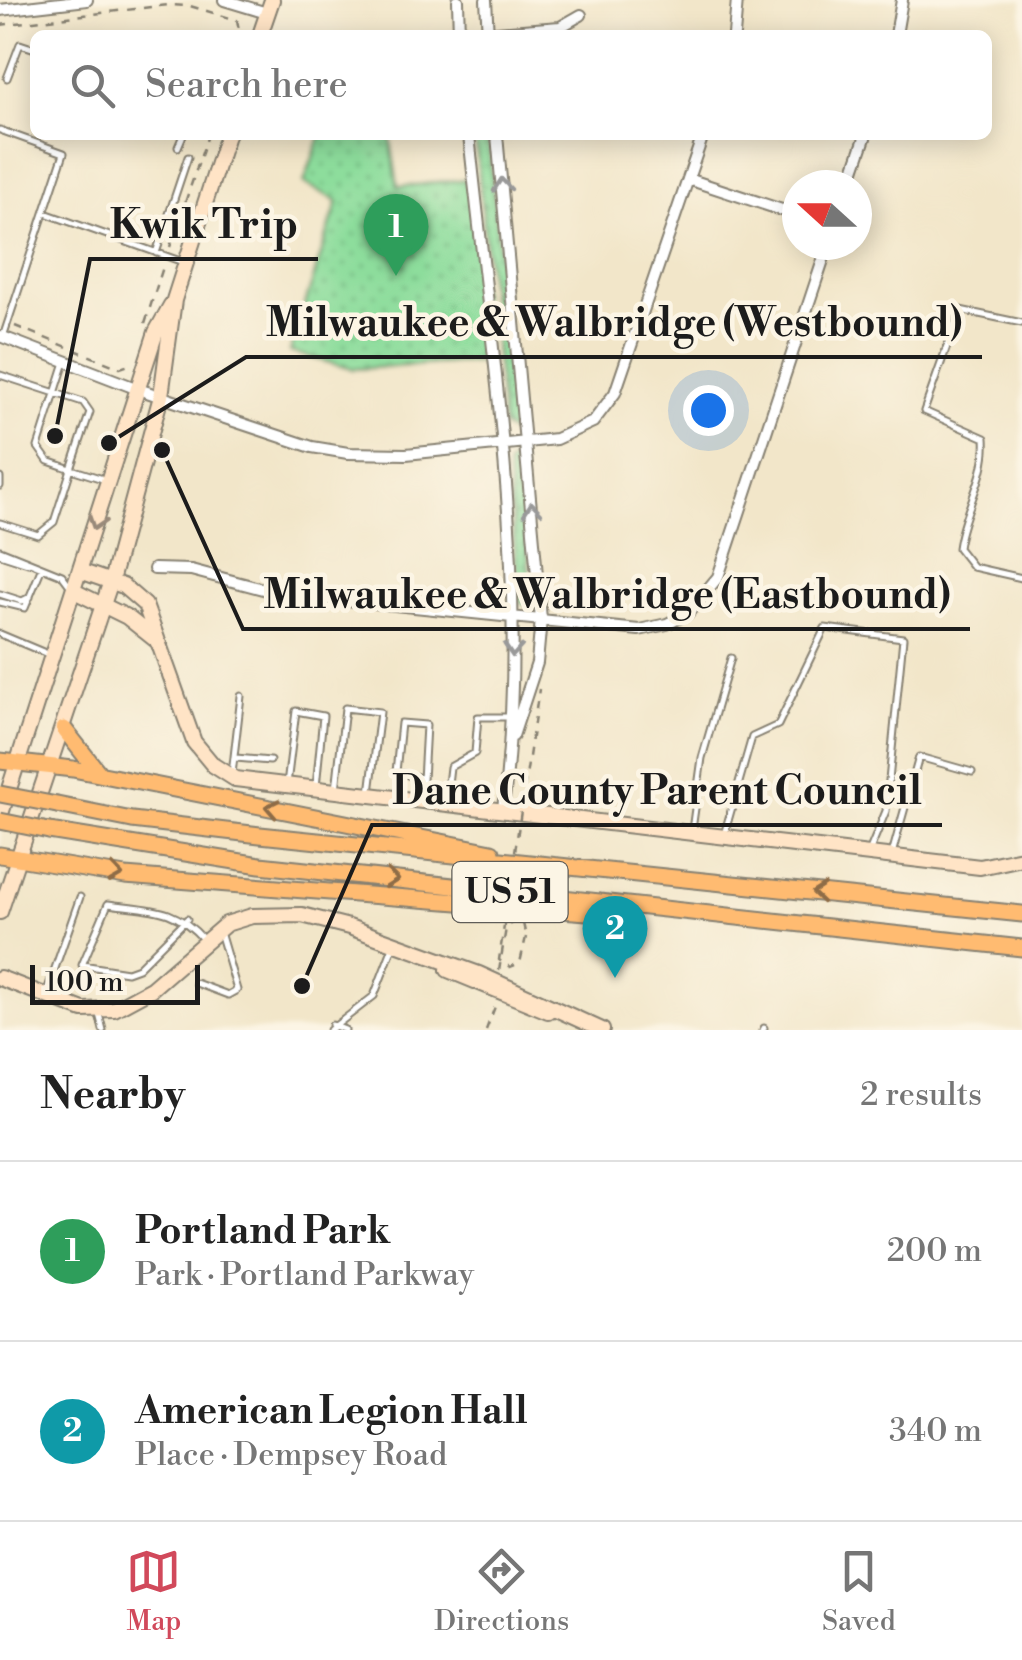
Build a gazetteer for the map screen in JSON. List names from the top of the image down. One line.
{"streets":{"main road":["US 51"]},"places":["Kwik Trip","Milwaukee & Walbridge (Westbound)","Milwaukee & Walbridge (Eastbound)","Dane County Parent Council"],"scale_bar":"100 m","north":"left","page":{"search":"Search here","pins":["1","2"],"scale":"100 m","heading":["Nearby","2 results"],"list":[{"mark":"1","name":"Portland Park","note":"Park · Portland Parkway","value":"200 m"},{"mark":"2","name":"American Legion Hall","note":"Place · Dempsey Road","value":"340 m"}],"nav":["Map","Directions","Saved"]}}
